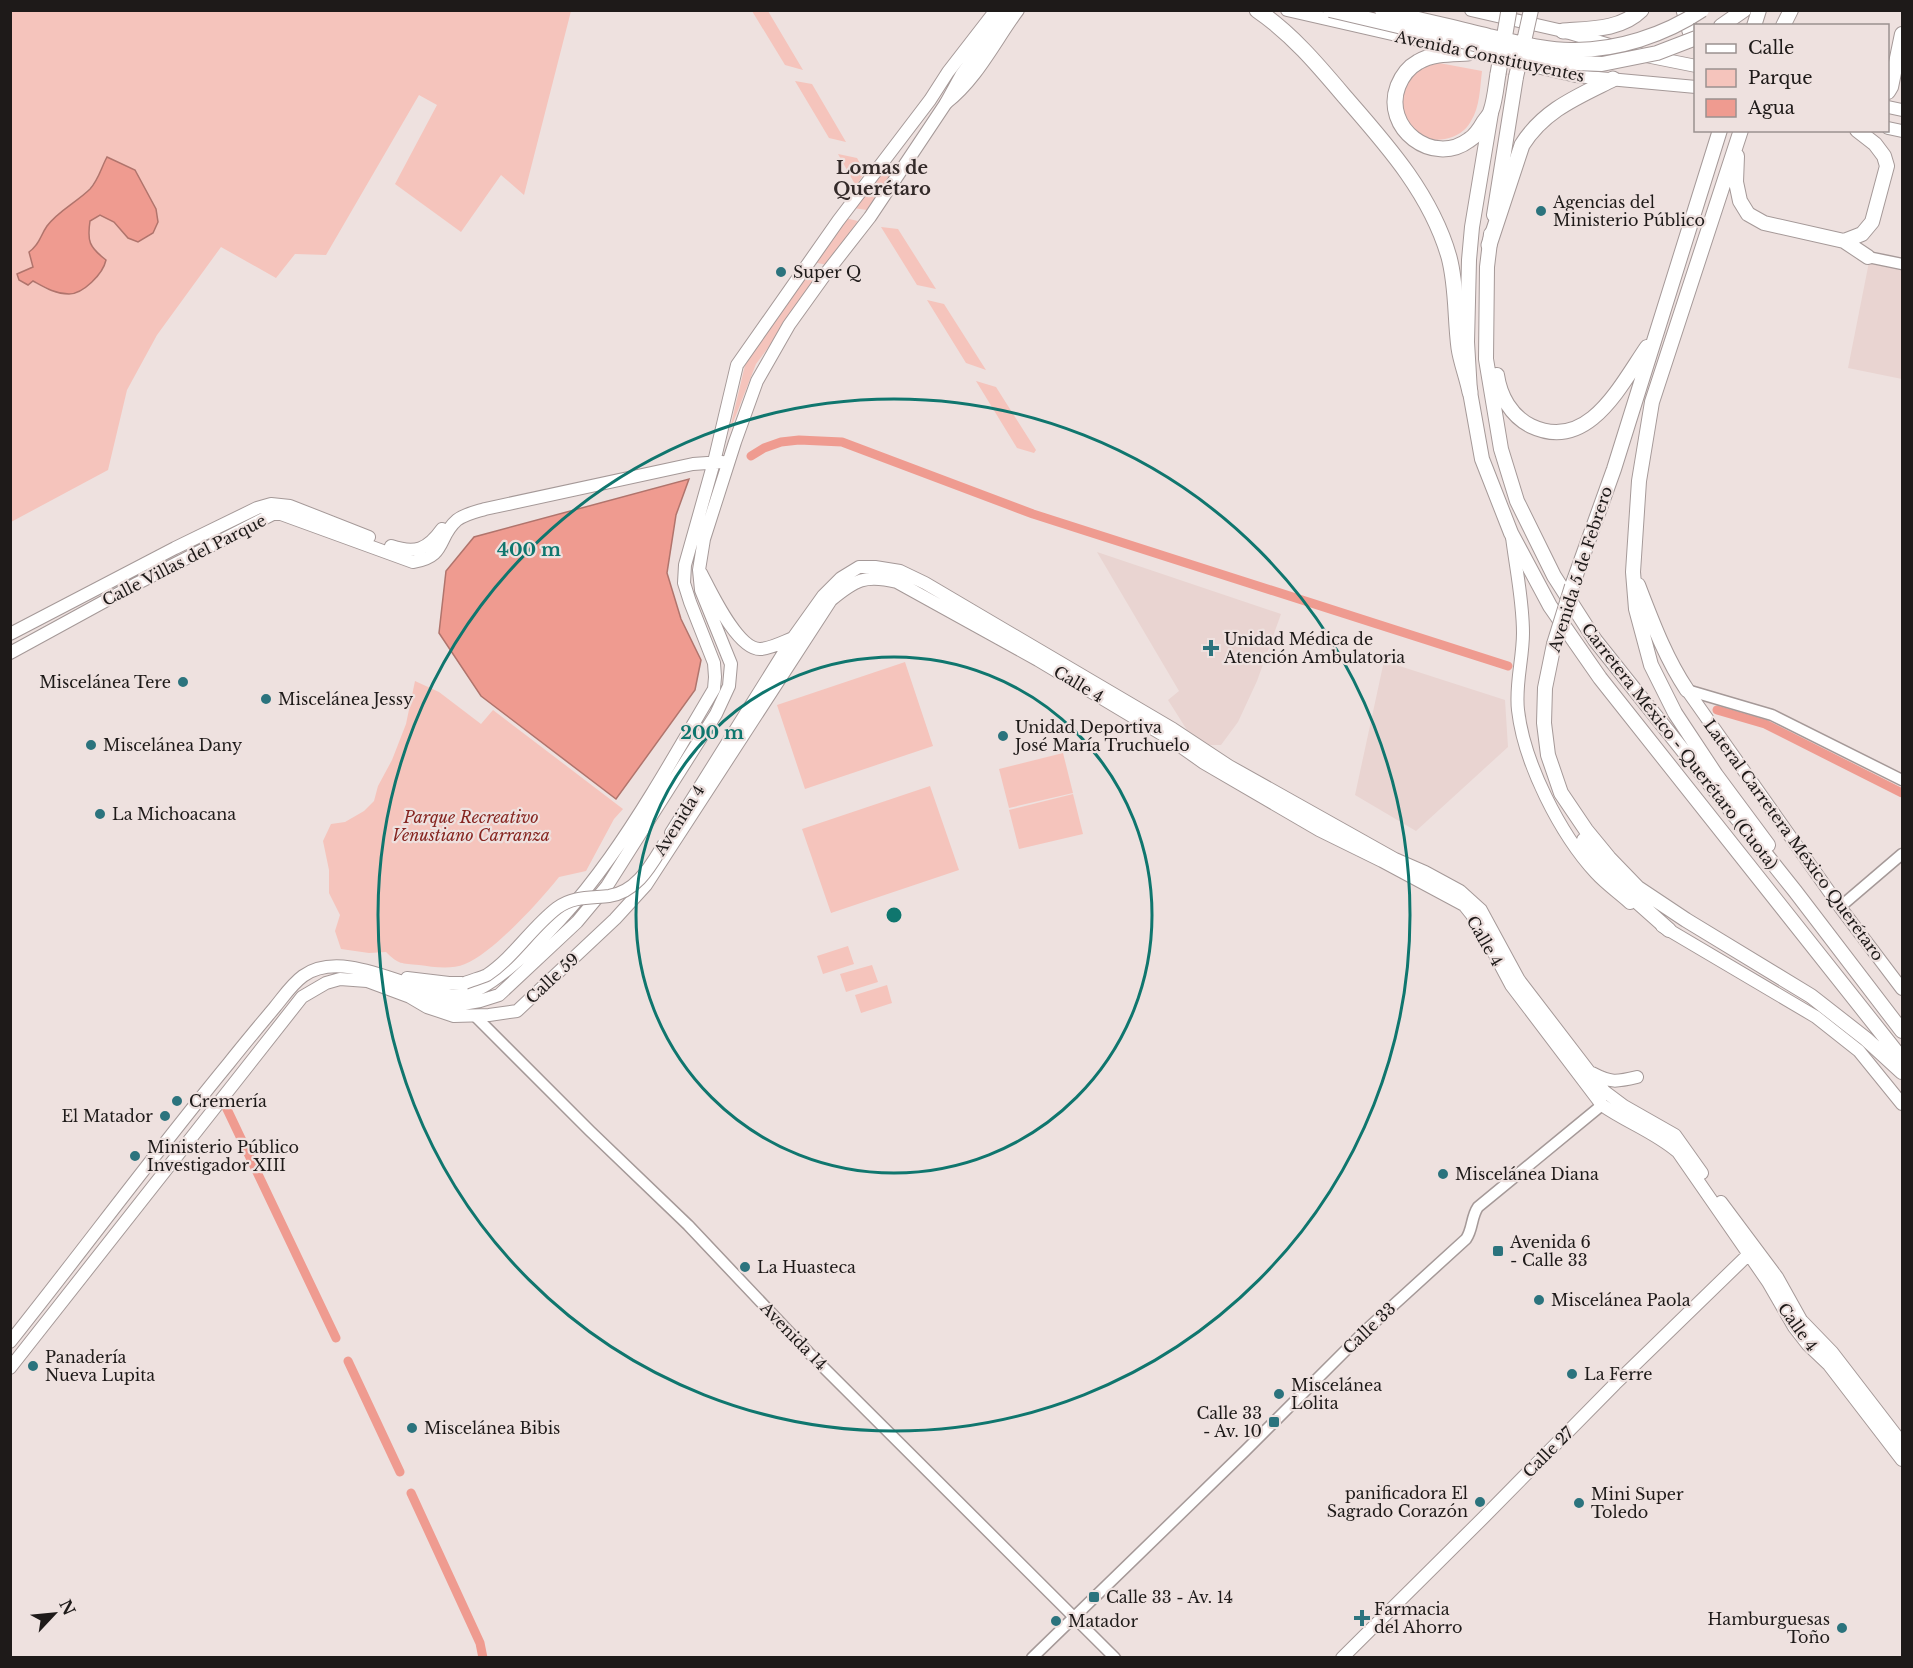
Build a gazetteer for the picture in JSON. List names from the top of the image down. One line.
{"streets":{"highway":["Avenida 5 de Febrero","Carretera México - Querétaro (Cuota)"],"main road":["Avenida Constituyentes","Calle Villas del Parque","Calle 4","Avenida 4","Lateral Carretera México Querétaro","Calle 59","Calle 27"],"street":["Calle 33","Avenida 14"]},"crossings":[["Avenida 5 de Febrero","Carretera México - Querétaro (Cuota)"],["Calle 4","Avenida 4"],["Calle 4","Calle 33"],["Calle 4","Calle 27"],["Avenida 4","Calle 59"],["Calle 59","Avenida 14"],["Calle 33","Avenida 14"]],"districts":["Lomas de Querétaro"],"parks":["Parque Recreativo Venustiano Carranza"],"places":{"other":["Agencias del Ministerio Público","Super Q","Miscelánea Tere","Miscelánea Jessy","Unidad Deportiva José María Truchuelo","Miscelánea Dany","La Michoacana","Cremería","El Matador","Ministerio Público Investigador XIII","Miscelánea Diana","La Huasteca","Miscelánea Paola","Panadería Nueva Lupita","La Ferre","Miscelánea Lolita","Miscelánea Bibis","panificadora El Sagrado Corazón","Mini Super Toledo","Matador","Hamburguesas Toño"],"health":["Unidad Médica de Atención Ambulatoria","Farmacia del Ahorro"],"transit":["Avenida 6 - Calle 33","Calle 33 - Av. 10","Calle 33 - Av. 14"]},"legend":["Calle","Parque","Agua"],"north":"top right","rings":["400 m","200 m"]}
